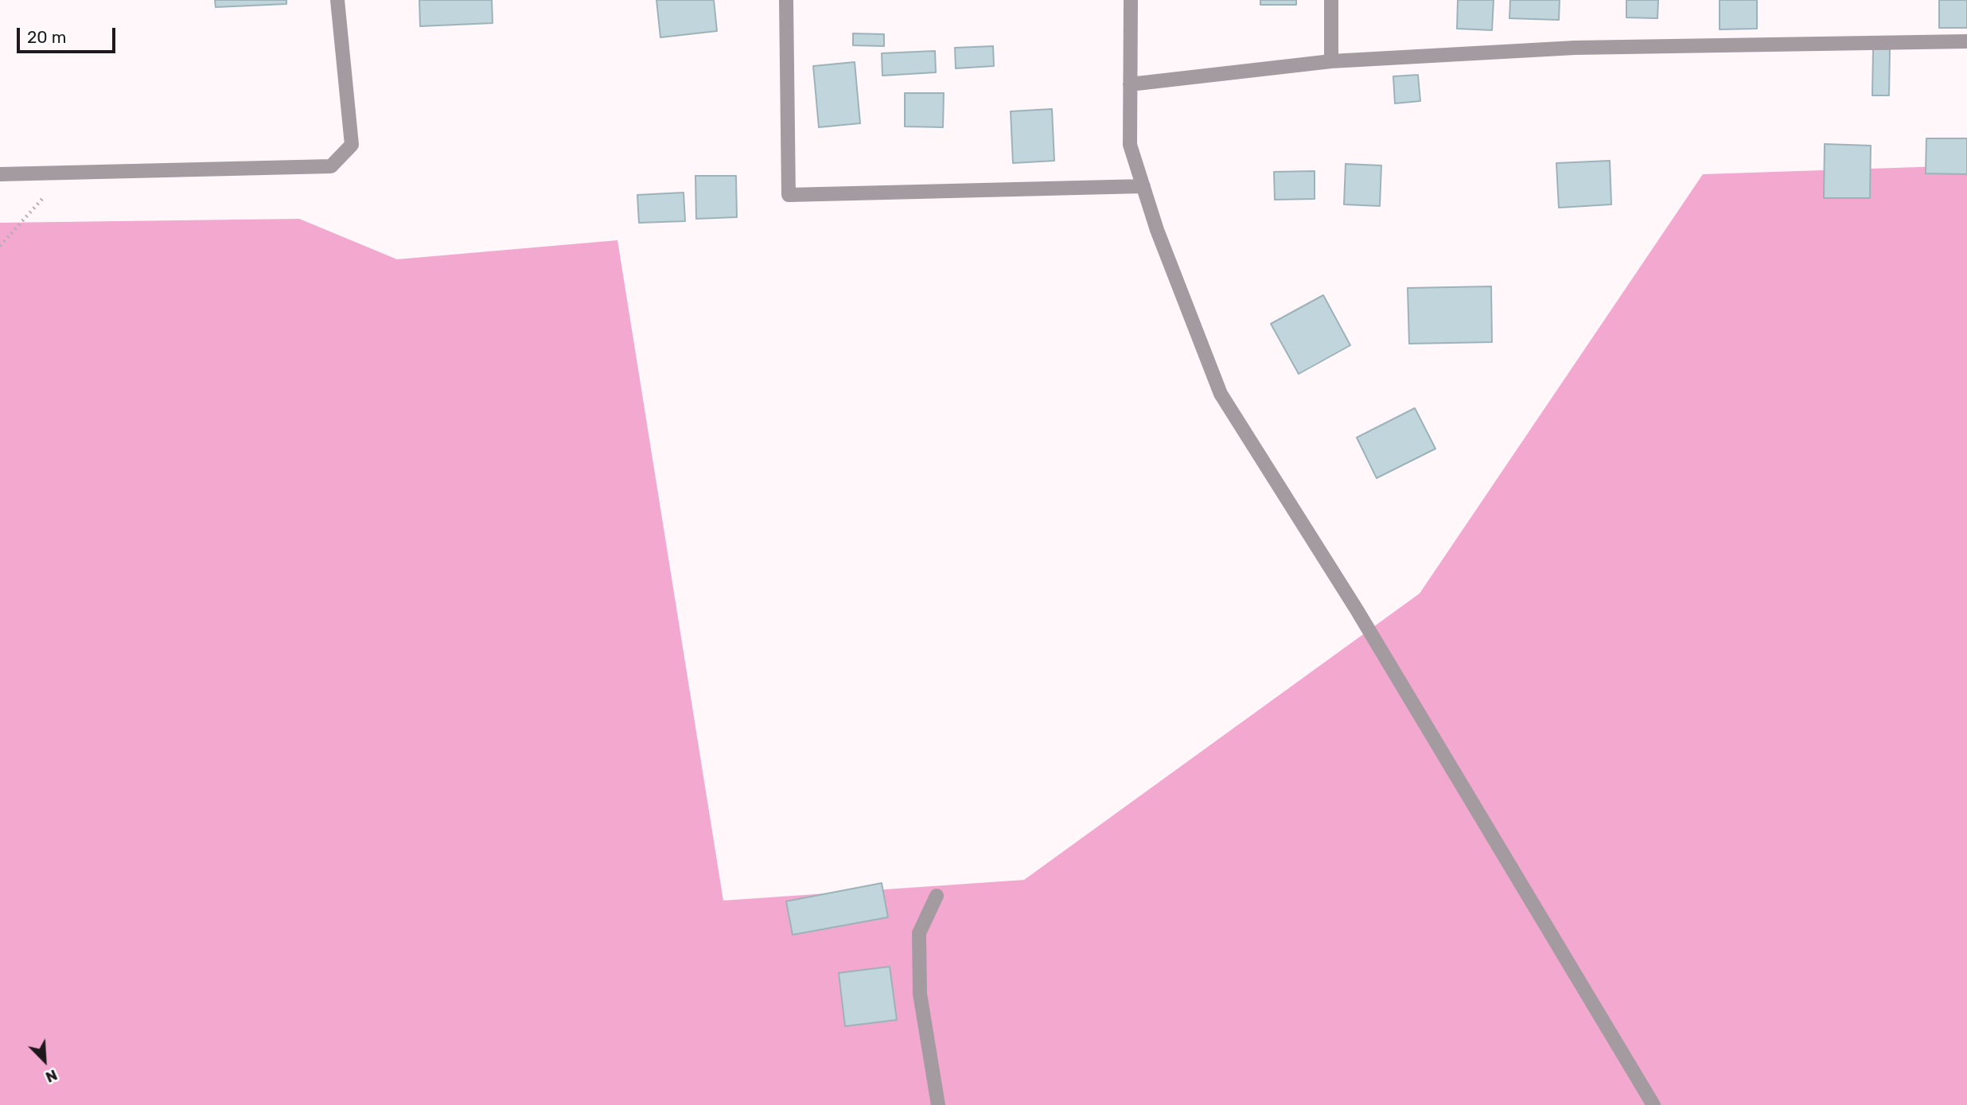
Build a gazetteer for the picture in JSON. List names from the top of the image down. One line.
{"scale_bar":"20 m","north":"bottom right"}
